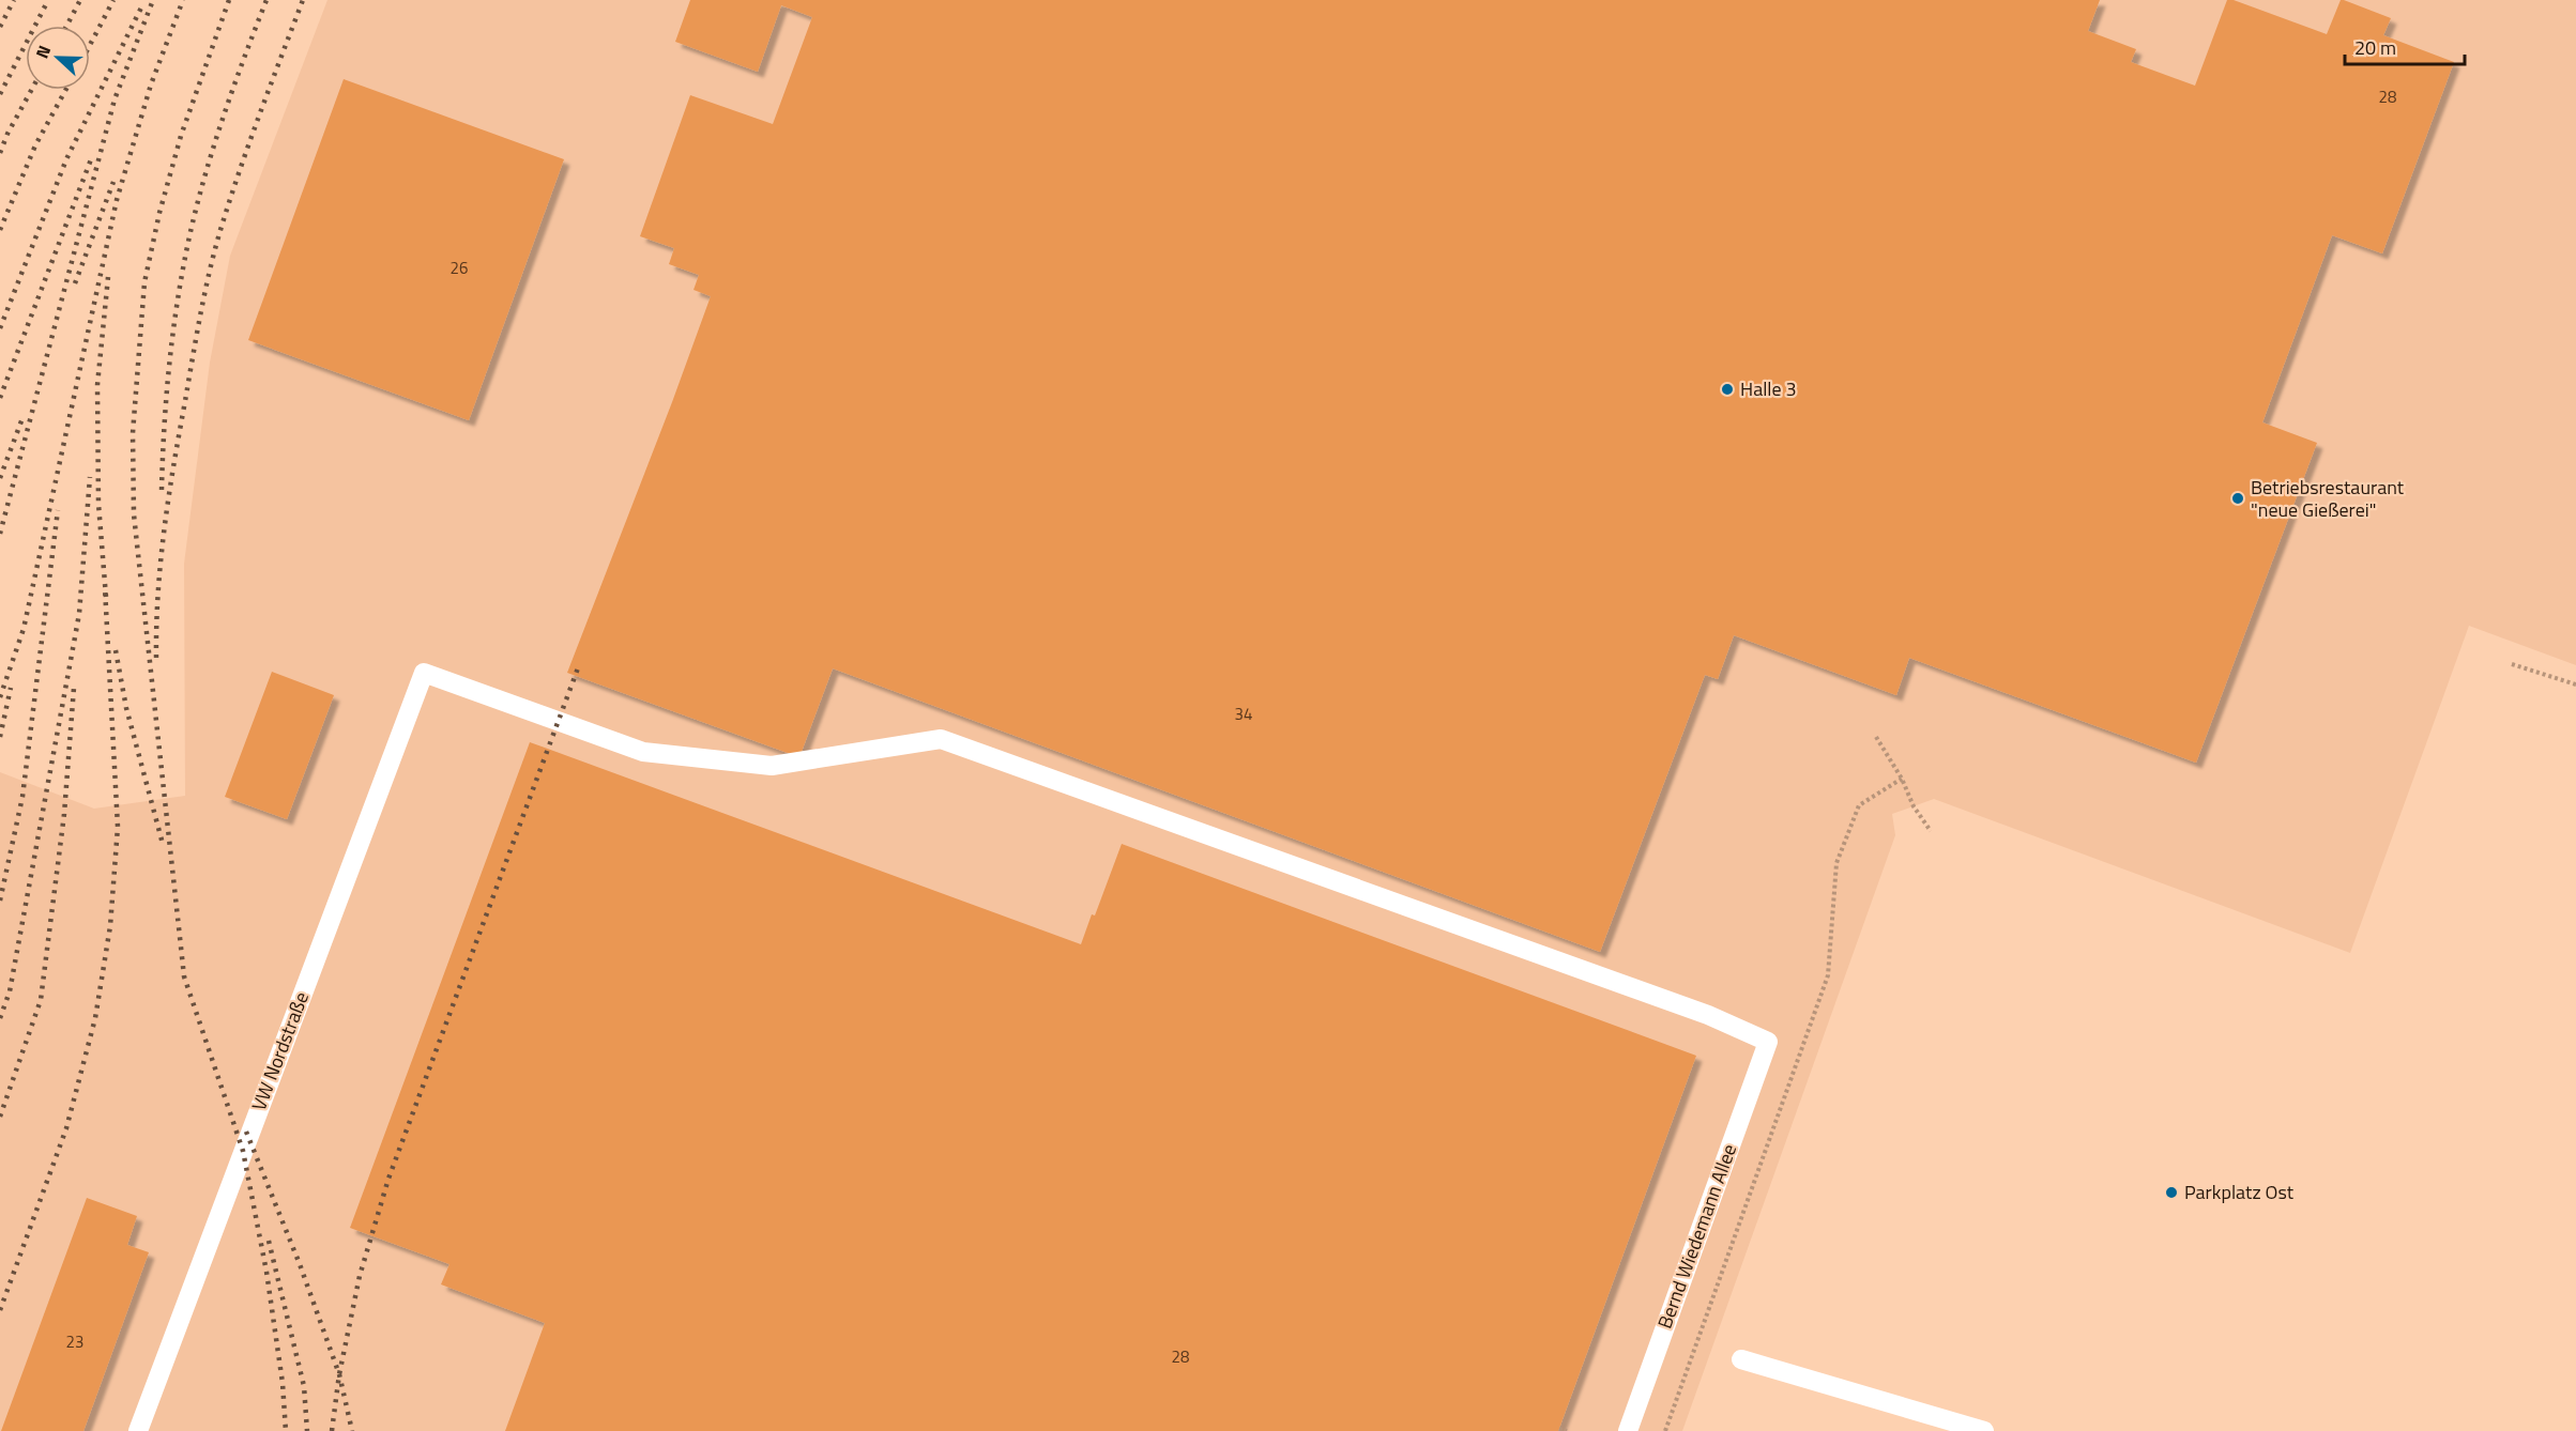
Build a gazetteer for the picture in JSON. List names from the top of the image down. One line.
{"streets":{"lane":["VW Nordstraße","Bernd Wiedemann Allee"]},"crossings":[["VW Nordstraße","Bernd Wiedemann Allee"]],"places":["Halle 3","Betriebsrestaurant \"neue Gießerei\"","Parkplatz Ost"],"house_numbers":["28","26","34","23","28"],"scale_bar":"20 m","north":"left"}
